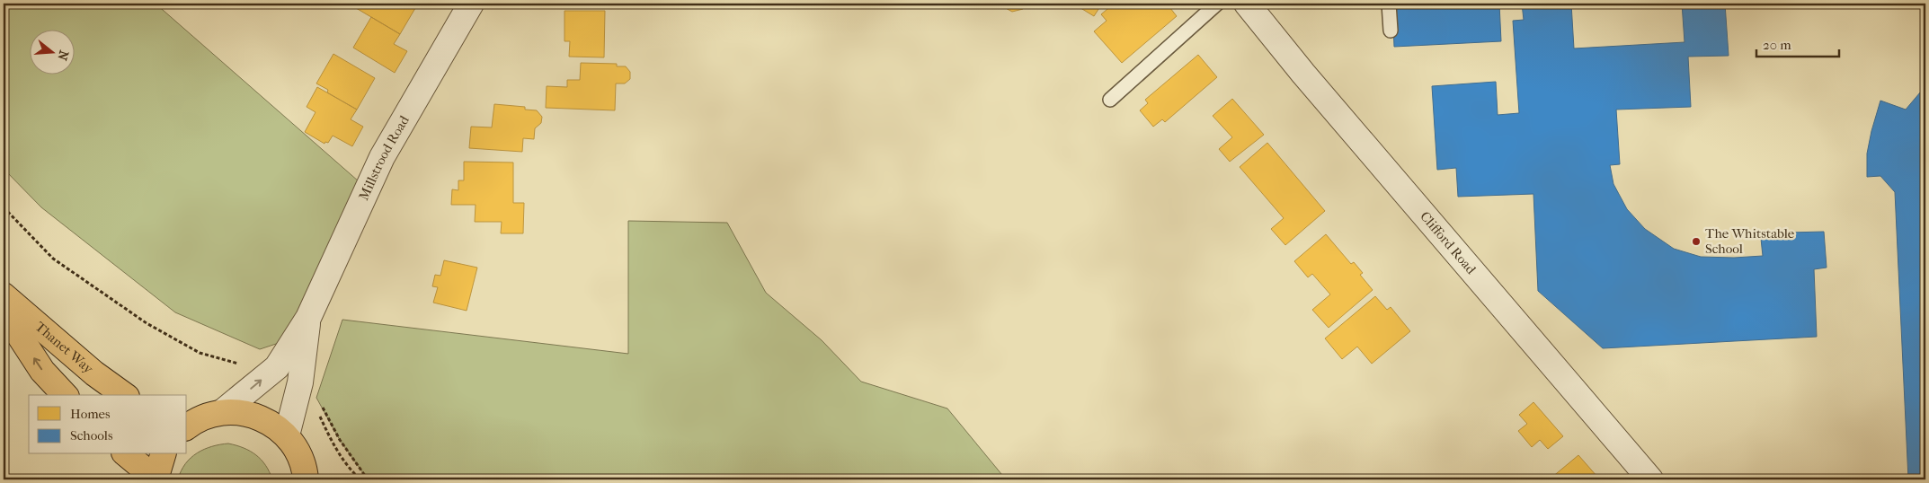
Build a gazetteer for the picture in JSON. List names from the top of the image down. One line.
{"streets":{"main road":["Thanet Way"],"street":["Millstrood Road","Clifford Road"]},"places":["The Whitstable School"],"legend":["Homes","Schools"],"scale_bar":"20 m","north":"right"}
